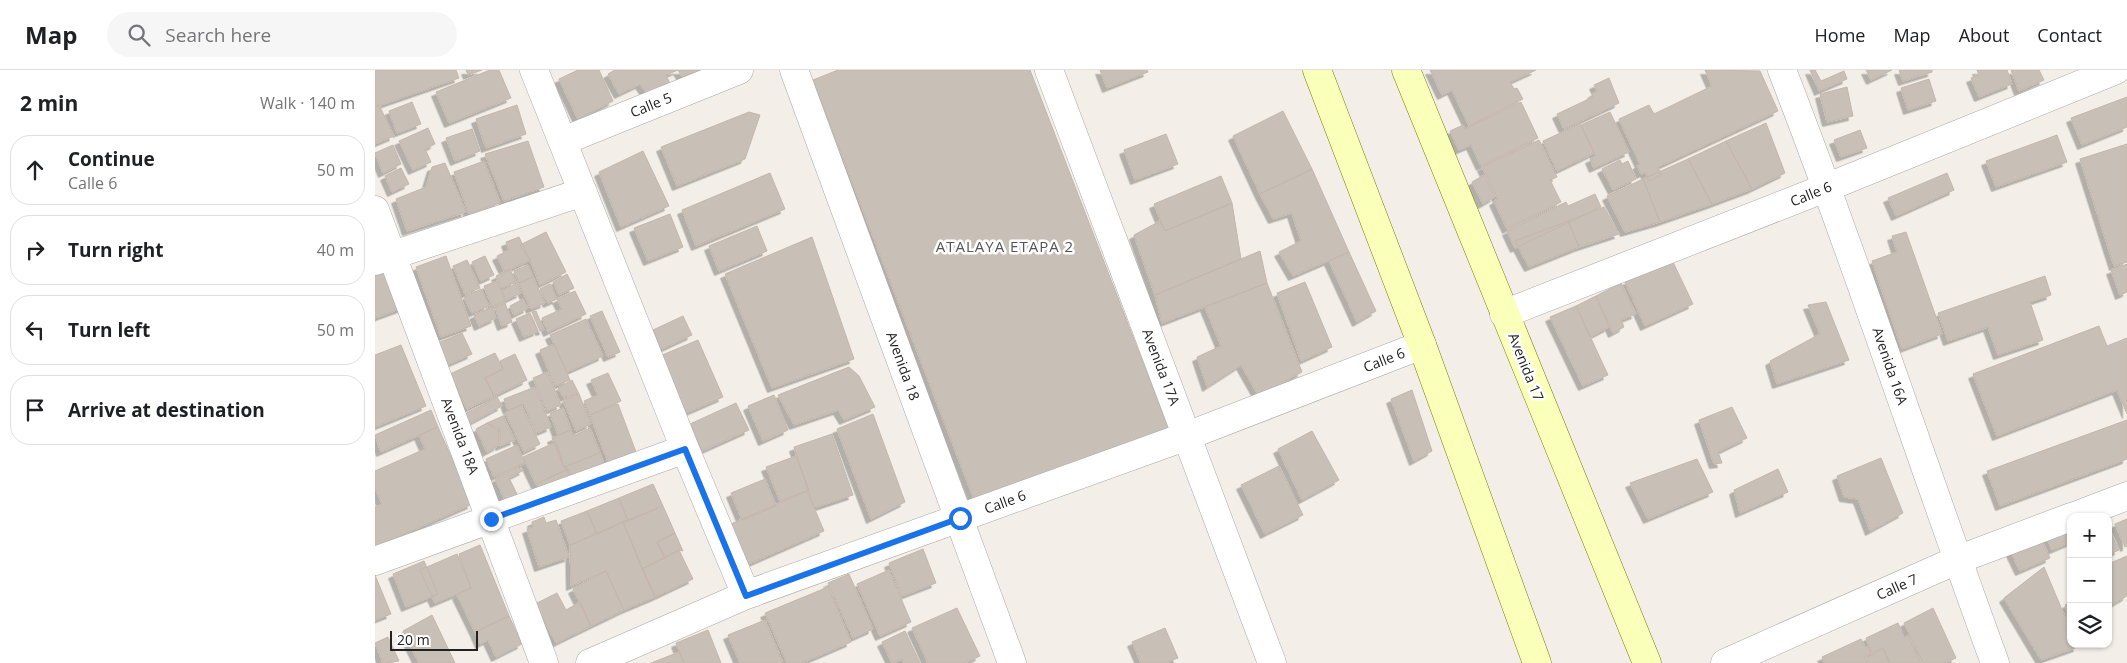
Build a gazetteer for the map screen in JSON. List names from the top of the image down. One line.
{"streets":{"main road":["Avenida 17"],"street":["Calle 5","Calle 6","Avenida 18","Avenida 16A","Avenida 17A","Avenida 18A","Calle 7"]},"crossings":[["Calle 6","Avenida 18"],["Calle 6","Avenida 16A"],["Calle 6","Avenida 17A"],["Calle 6","Avenida 17"],["Avenida 16A","Calle 7"]],"districts":["ATALAYA ETAPA 2"],"scale_bar":"20 m","page":{"header":"Map","search":"Search here","nav":["Home","Map","About","Contact"],"heading":["2 min","Walk · 140 m"],"list":[["Continue","Calle 6","50 m"],["Turn right","40 m"],["Turn left","50 m"],"Arrive at destination"],"map_buttons":["+","−"],"scale":"20 m"}}
